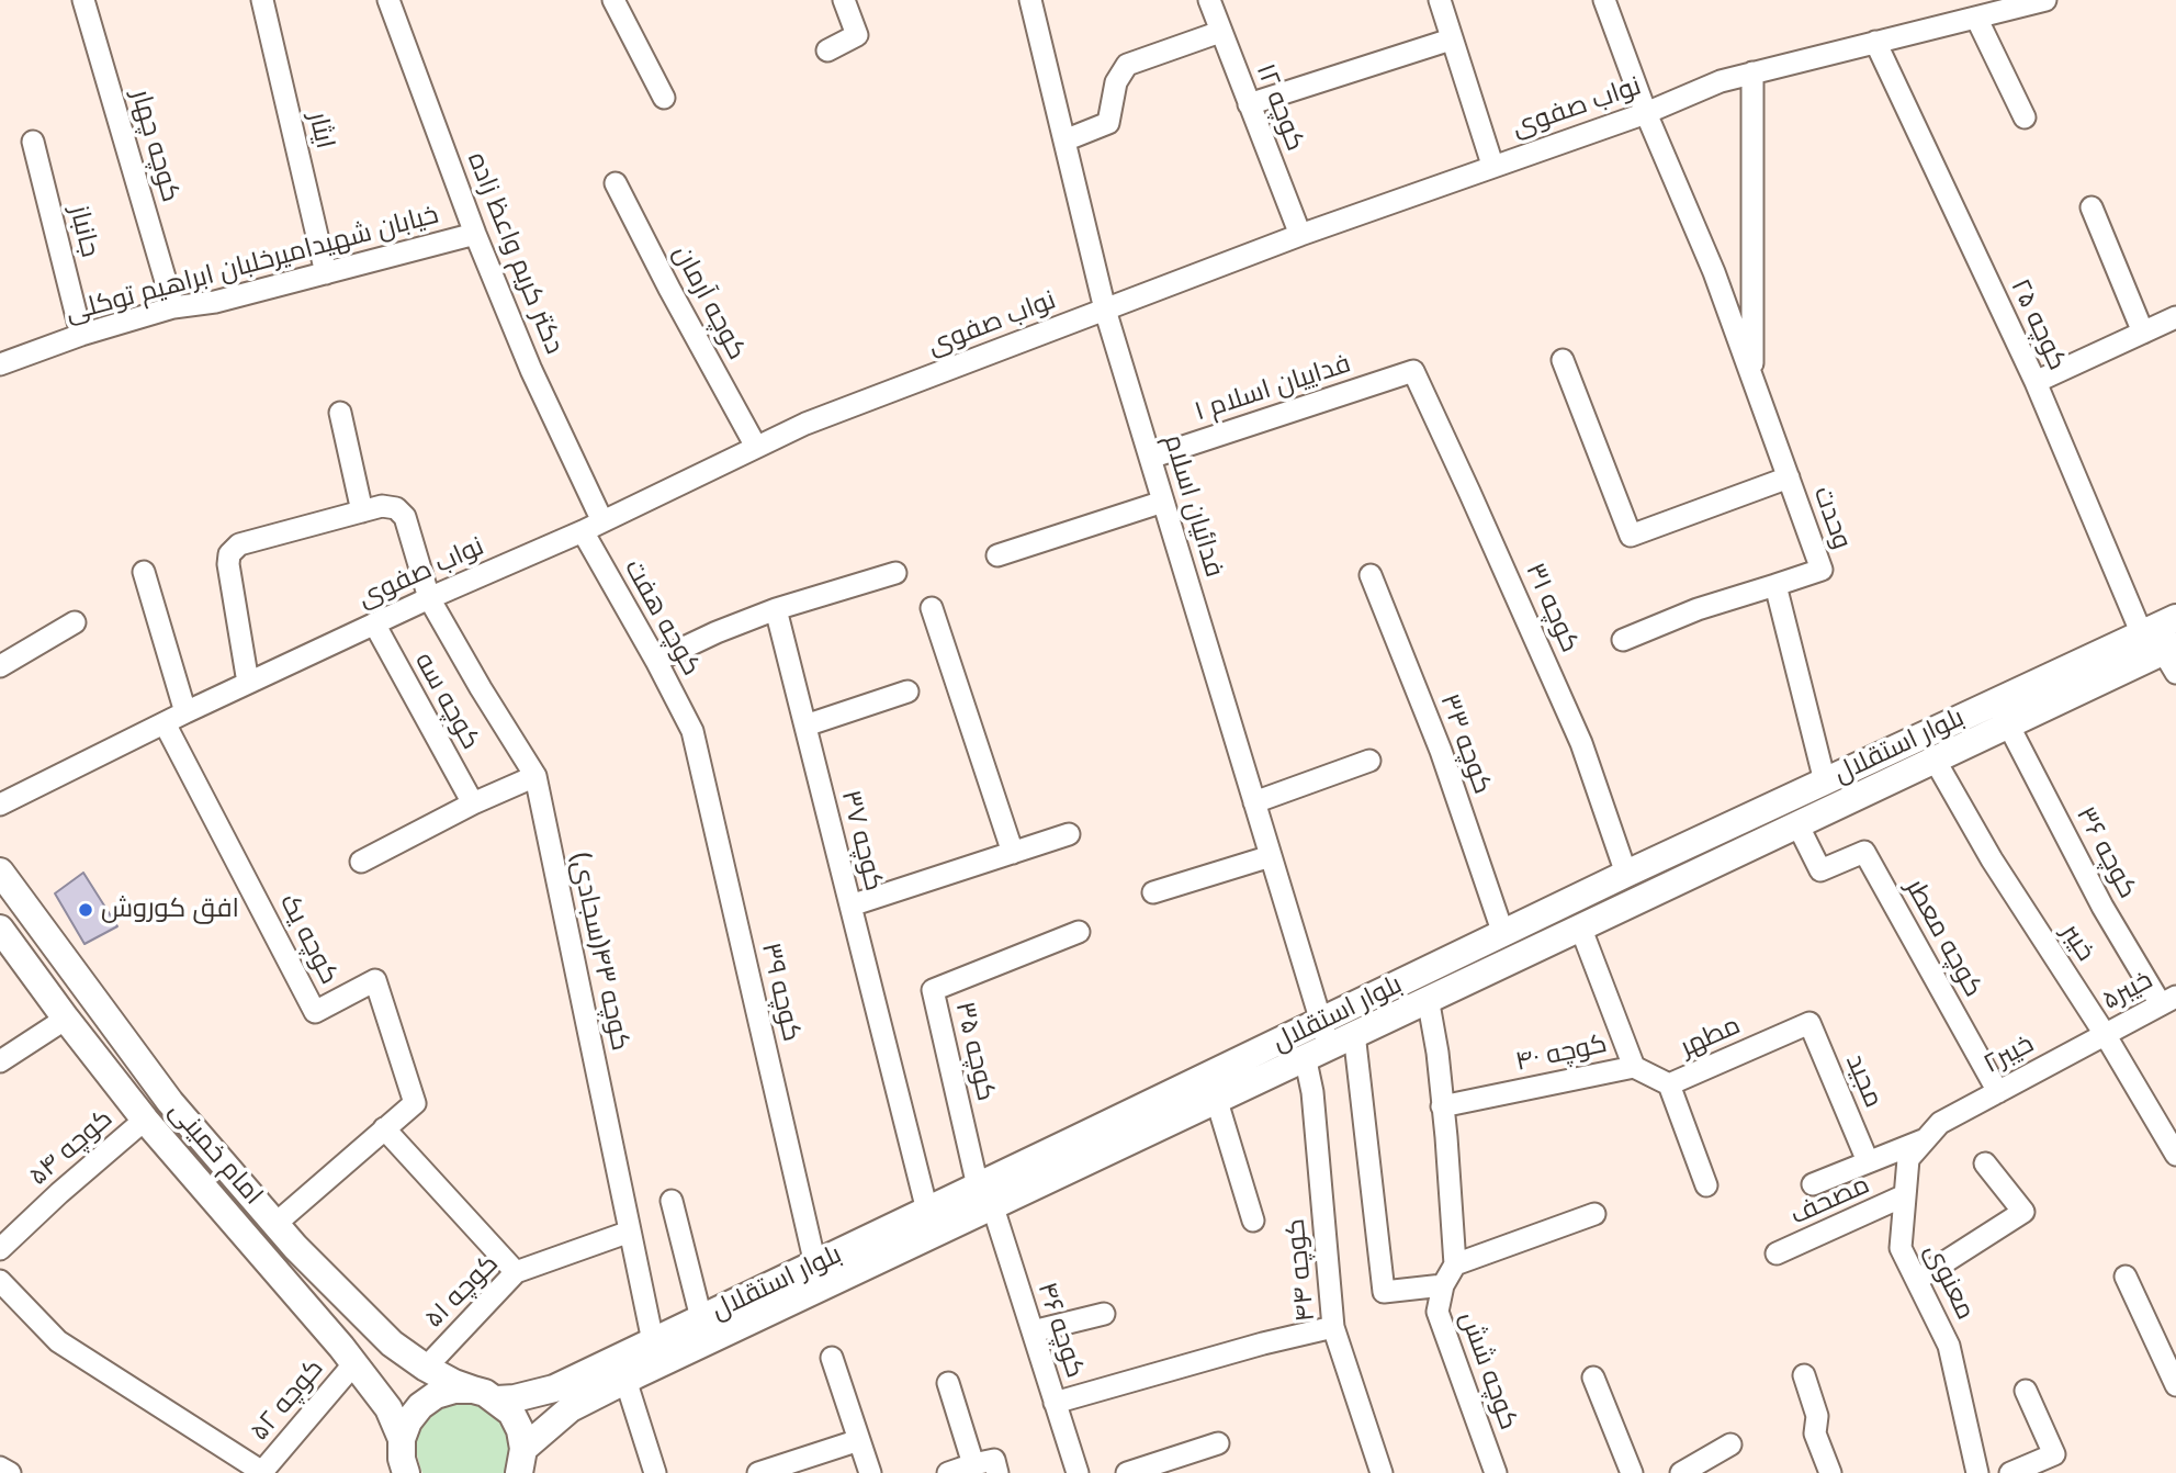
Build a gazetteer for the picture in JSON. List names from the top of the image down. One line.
{"streets":{"main road":["بلوار استقلال","امام خمینی"],"street":["کوچه ۱۲","نواب صفوی","ایثار","کوچه چهار","جانباز","دکتر کریم واعظ زاده","خیابان شهیدامیرخلبان ابراهیم توکلی","کوچه آرمان","کوچه ۲۵","فداییان اسلام ۱","فدائیان اسلام","وحدت","کوچه ۳۱","کوچه هفت","کوچه سه","کوچه ۳۳","کوچه ۳۷","کوچه ۳۶","کوچه معطر","کوچه یک","خیبر","کوچه ۴۳(سجادی)","خیبر۵","کوچه ۳۹","مطهر","کوچه ۳۵","کوچه ۴۰","خیبر۲","مجید","کوچه ۵۴","مصحف","کوچه ۴۴","معنوی","کوچه ۵۱","کوچه ۴۶","کوچه شش","کوچه ۵۲"]},"crossings":[["کوچه ۱۲","نواب صفوی"],["نواب صفوی","دکتر کریم واعظ زاده"],["نواب صفوی","کوچه آرمان"],["نواب صفوی","کوچه ۲۵"],["نواب صفوی","فدائیان اسلام"],["نواب صفوی","وحدت"],["نواب صفوی","کوچه هفت"],["نواب صفوی","کوچه سه"],["نواب صفوی","کوچه یک"],["نواب صفوی","کوچه ۴۳(سجادی)"],["ایثار","خیابان شهیدامیرخلبان ابراهیم توکلی"],["کوچه چهار","خیابان شهیدامیرخلبان ابراهیم توکلی"],["جانباز","خیابان شهیدامیرخلبان ابراهیم توکلی"],["دکتر کریم واعظ زاده","خیابان شهیدامیرخلبان ابراهیم توکلی"],["کوچه ۲۵","بلوار استقلال"],["فداییان اسلام ۱","فدائیان اسلام"],["فداییان اسلام ۱","کوچه ۳۱"],["فدائیان اسلام","بلوار استقلال"],["فدائیان اسلام","کوچه ۴۴"],["کوچه ۳۱","بلوار استقلال"],["کوچه هفت","کوچه ۳۹"],["کوچه ۳۳","بلوار استقلال"],["بلوار استقلال","کوچه ۳۷"],["بلوار استقلال","کوچه ۳۶"],["بلوار استقلال","کوچه معطر"],["بلوار استقلال","خیبر"],["بلوار استقلال","کوچه ۴۳(سجادی)"],["بلوار استقلال","کوچه ۳۹"],["بلوار استقلال","کوچه ۳۵"],["بلوار استقلال","کوچه ۴۰"],["بلوار استقلال","امام خمینی"],["بلوار استقلال","کوچه ۴۴"],["بلوار استقلال","کوچه ۴۶"],["کوچه ۳۶","خیبر۵"],["کوچه معطر","خیبر۲"],["خیبر","خیبر۵"],["خیبر","خیبر۲"],["کوچه ۴۳(سجادی)","کوچه ۵۱"],["خیبر۵","خیبر۲"],["مطهر","کوچه ۴۰"],["مطهر","مجید"],["کوچه ۳۵","کوچه ۴۶"],["خیبر۲","مجید"],["خیبر۲","معنوی"],["کوچه ۵۴","امام خمینی"],["امام خمینی","کوچه ۵۱"],["امام خمینی","کوچه ۵۲"],["مصحف","معنوی"]],"places":["افق کوروش"]}
